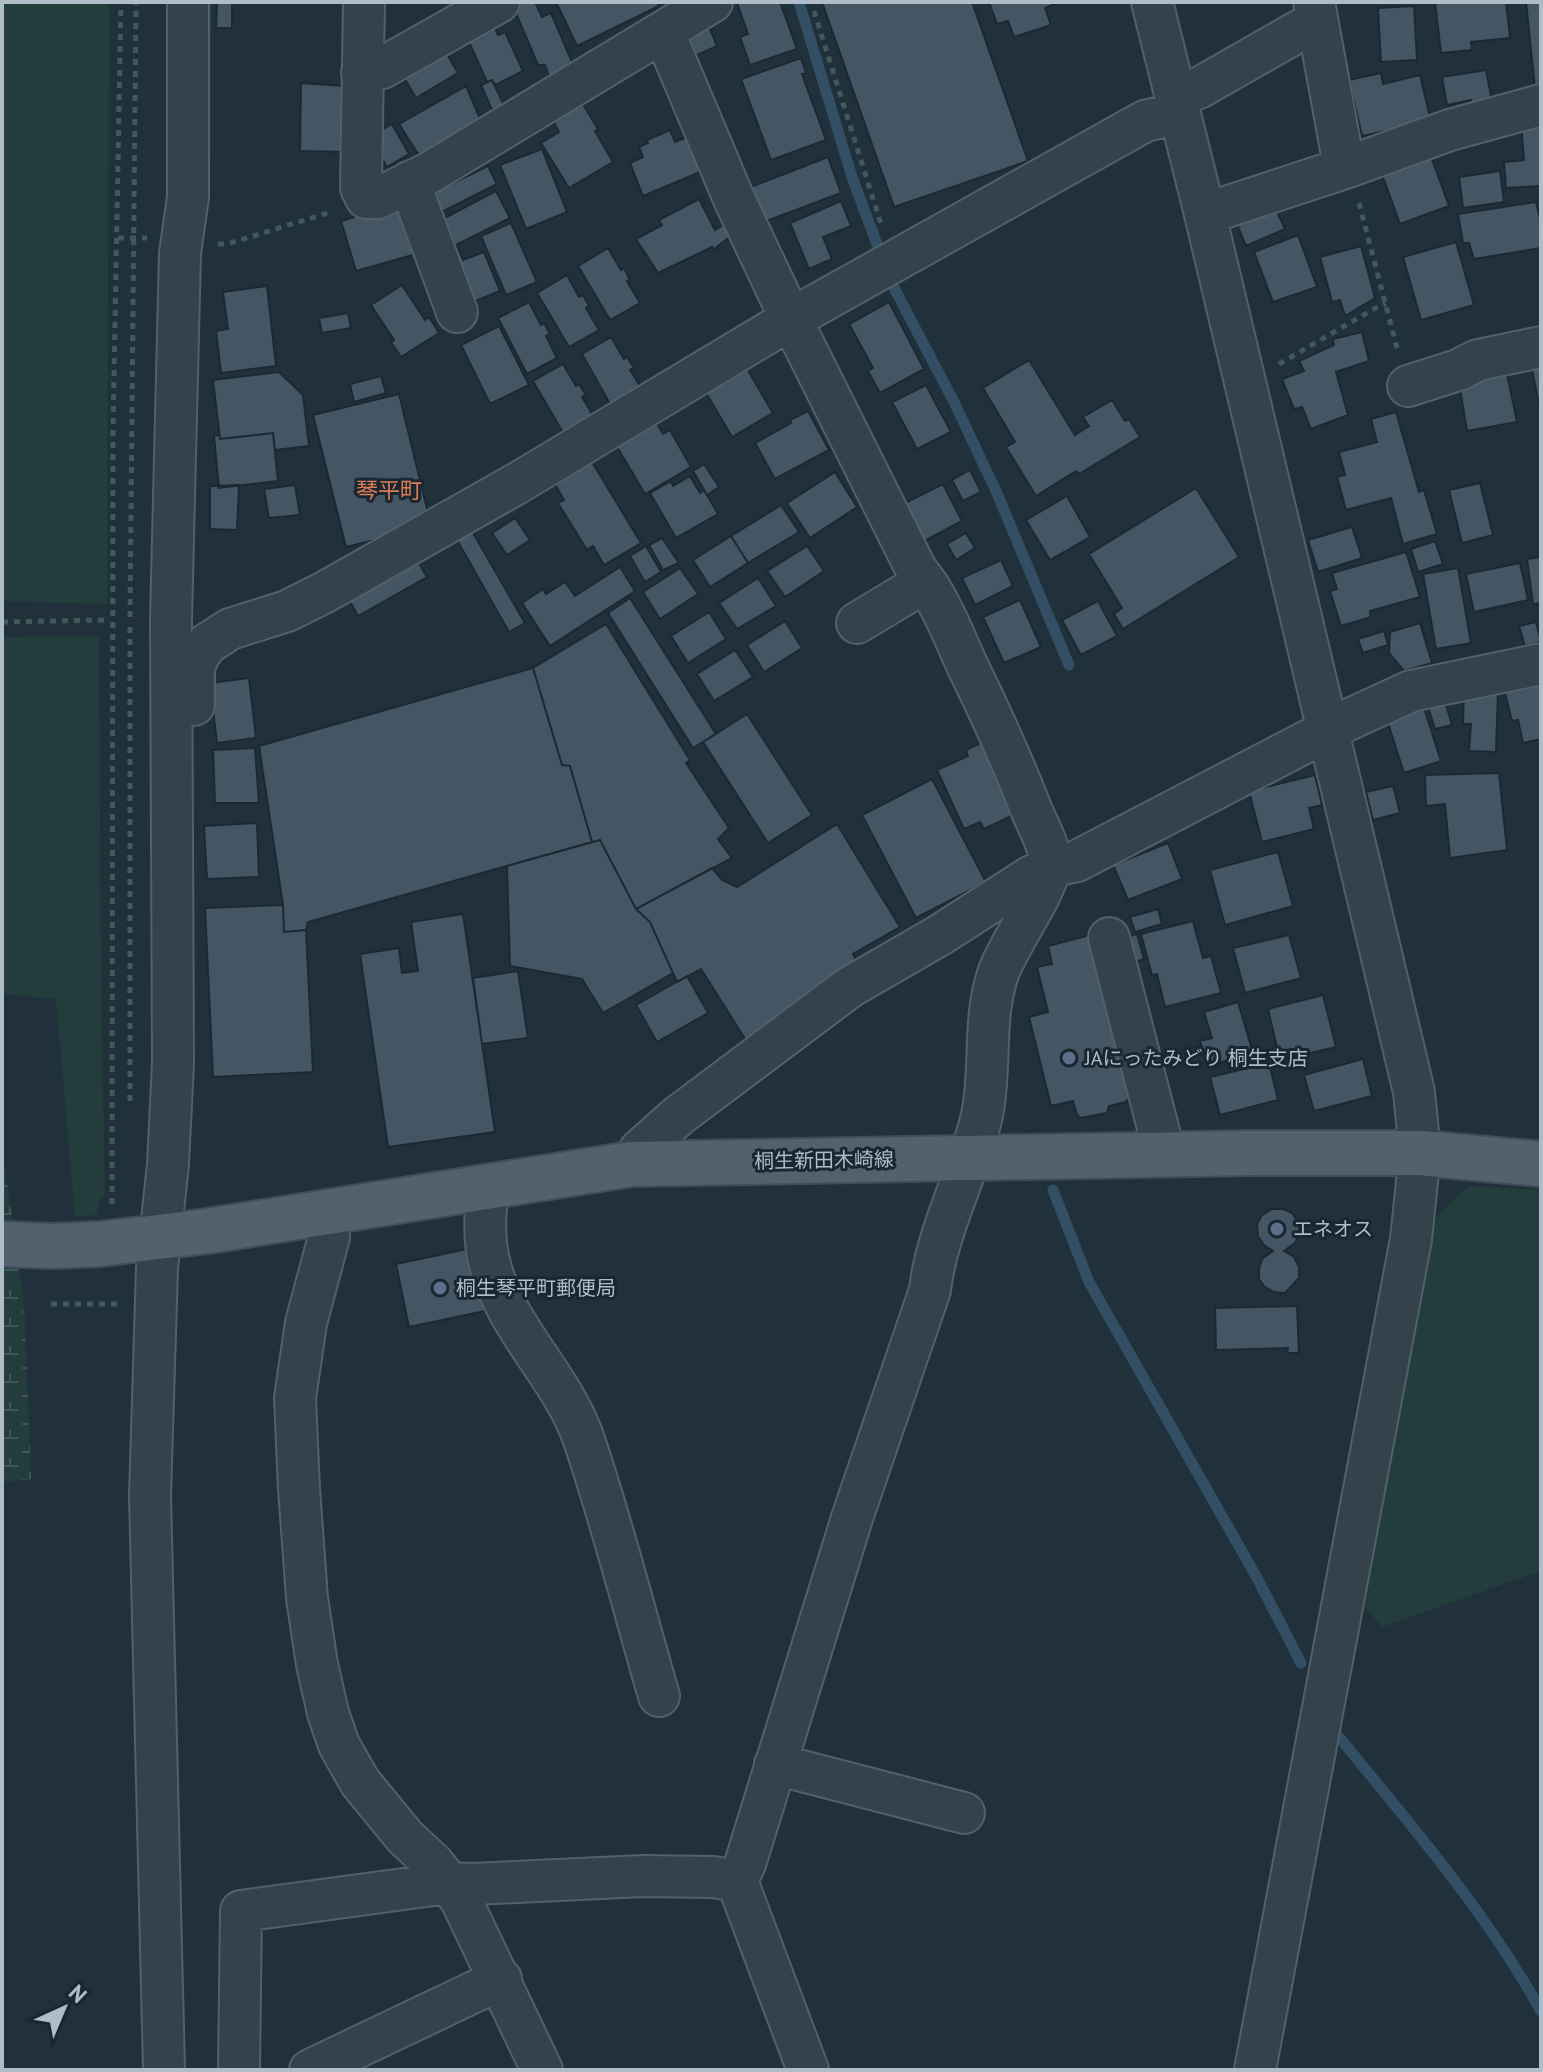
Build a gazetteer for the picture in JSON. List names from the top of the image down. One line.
{"streets":{"main road":["桐生新田木崎線"]},"districts":["琴平町"],"places":["JAにったみどり 桐生支店","エネオス","桐生琴平町郵便局"],"north":"top right"}
